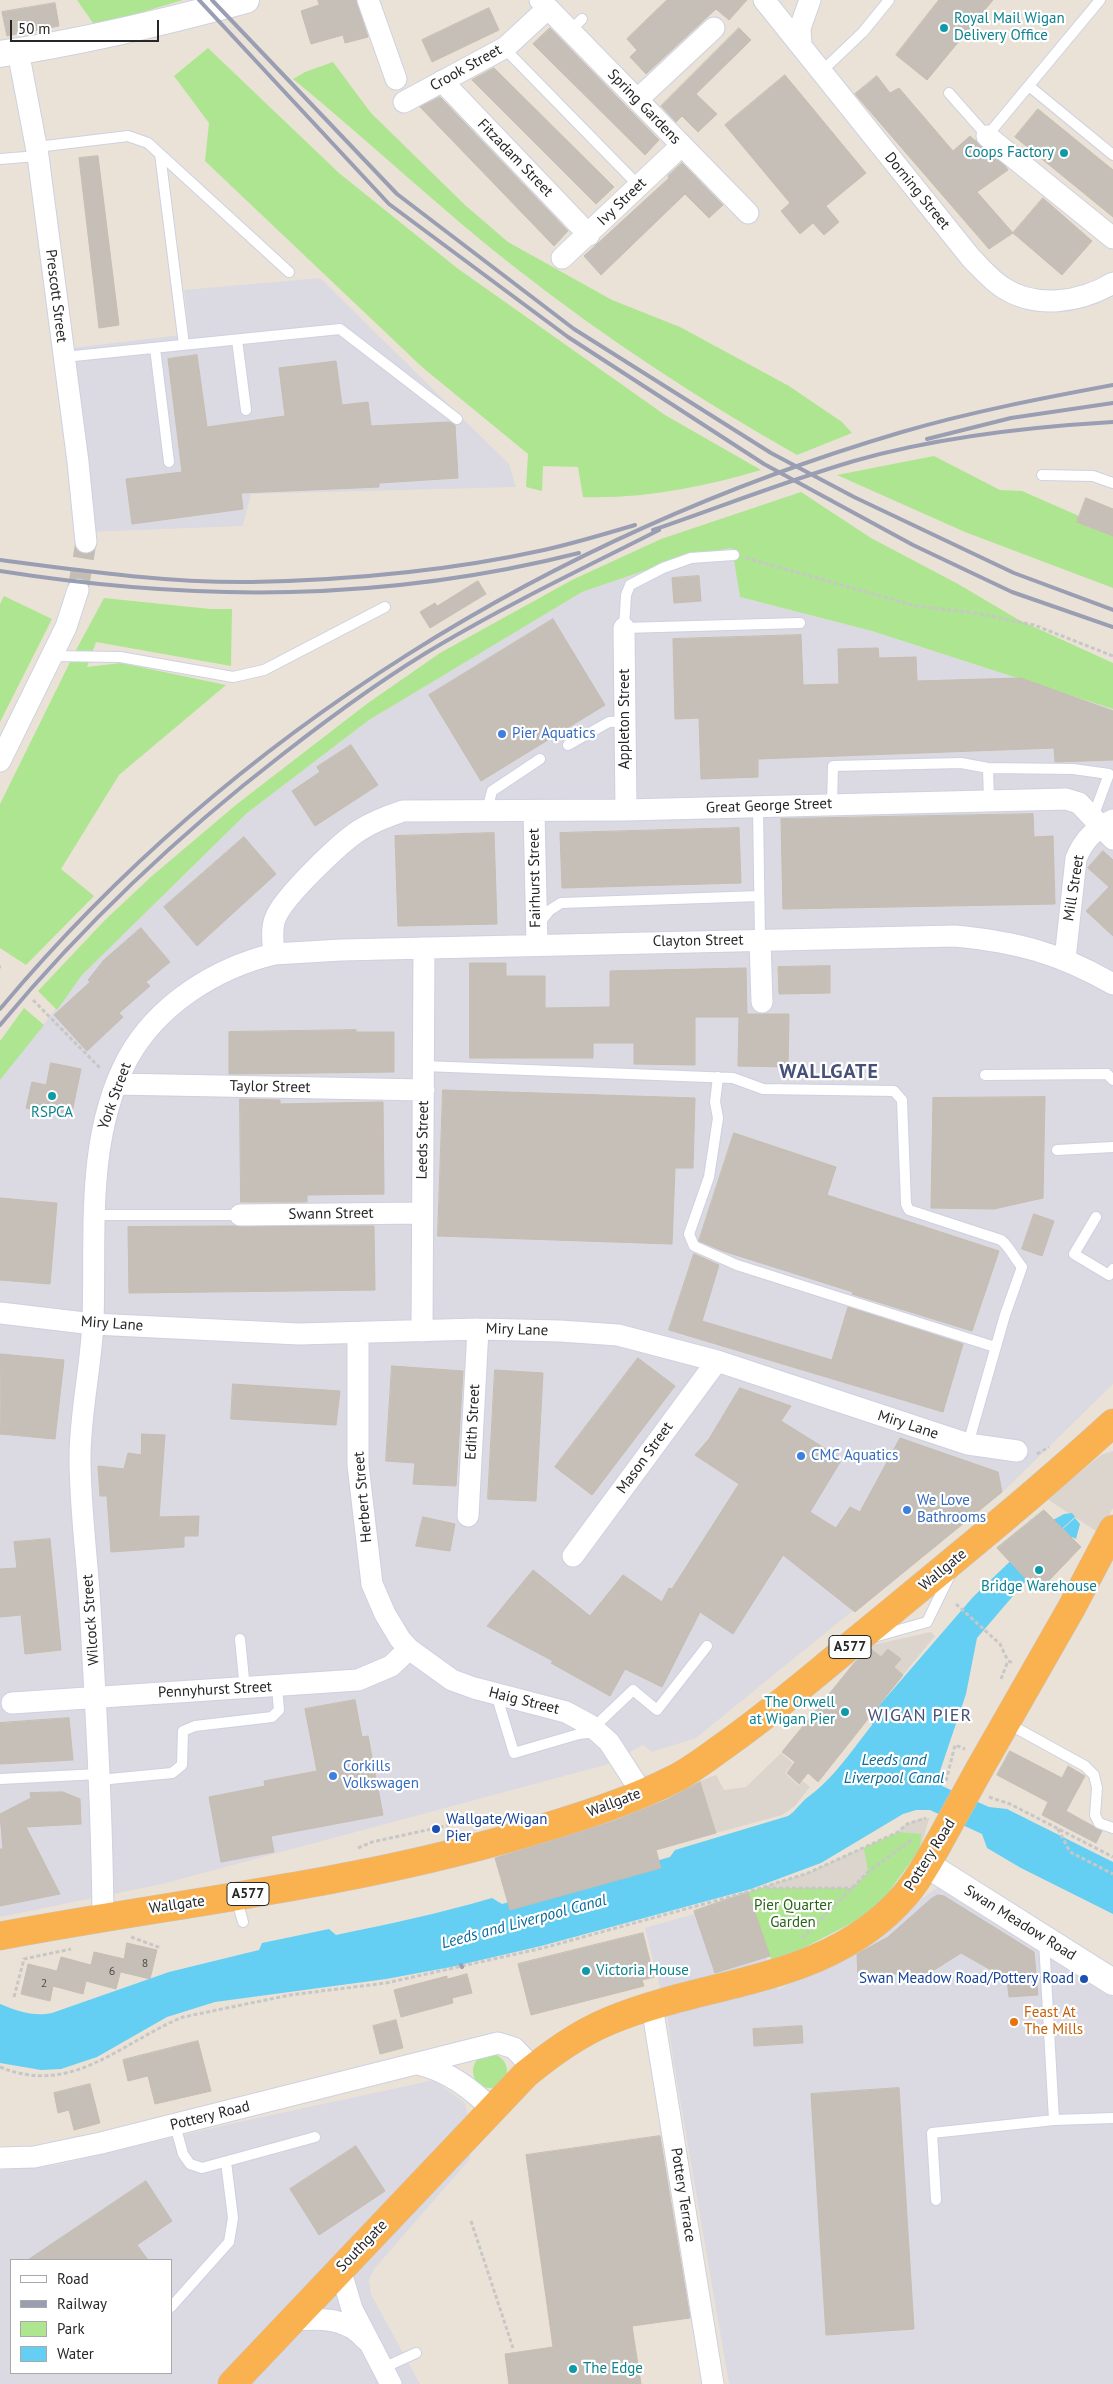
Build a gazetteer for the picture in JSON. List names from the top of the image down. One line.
{"streets":{"highway":["Wallgate","A577","Pottery Road","Southgate"],"street":["Crook Street","Spring Gardens","Fitzadam Street","Dorning Street","Ivy Street","Prescott Street","Appleton Street","Great George Street","Fairhurst Street","Mill Street","Clayton Street","Taylor Street","York Street","Leeds Street","Swann Street","Miry Lane","Edith Street","Mason Street","Herbert Street","Wilcock Street","Pennyhurst Street","Haig Street","Swan Meadow Road","Pottery Terrace"]},"crossings":[["Crook Street","Spring Gardens"],["Crook Street","Fitzadam Street"],["Spring Gardens","Ivy Street"],["Fitzadam Street","Ivy Street"],["Appleton Street","Great George Street"],["Great George Street","Fairhurst Street"],["Great George Street","Mill Street"],["Great George Street","Clayton Street"],["Great George Street","York Street"],["Fairhurst Street","Clayton Street"],["Mill Street","Clayton Street"],["Clayton Street","York Street"],["Clayton Street","Leeds Street"],["Taylor Street","York Street"],["Taylor Street","Leeds Street"],["York Street","Miry Lane"],["York Street","Wilcock Street"],["Leeds Street","Swann Street"],["Leeds Street","Miry Lane"],["Miry Lane","Edith Street"],["Miry Lane","Mason Street"],["Miry Lane","Herbert Street"],["Miry Lane","Wilcock Street"],["Herbert Street","Pennyhurst Street"],["Herbert Street","Haig Street"],["Wallgate","Wilcock Street"],["Wallgate","Haig Street"],["Wilcock Street","Pennyhurst Street"],["Pennyhurst Street","Haig Street"],["Pottery Road","Swan Meadow Road"],["Pottery Road","Pottery Terrace"],["Pottery Road","Southgate"]],"districts":["WALLGATE","WIGAN PIER"],"water":["Leeds and Liverpool Canal"],"parks":["Pier Quarter Garden"],"places":["Royal Mail Wigan Delivery Office","Coops Factory","Pier Aquatics","RSPCA","CMC Aquatics","We Love Bathrooms","Bridge Warehouse","The Orwell at Wigan Pier","Corkills Volkswagen","Wallgate/Wigan Pier","Victoria House","Swan Meadow Road/Pottery Road","Feast At The Mills","The Edge"],"house_numbers":["8","6","2"],"legend":["Road","Railway","Park","Water"],"scale_bar":"50 m"}
